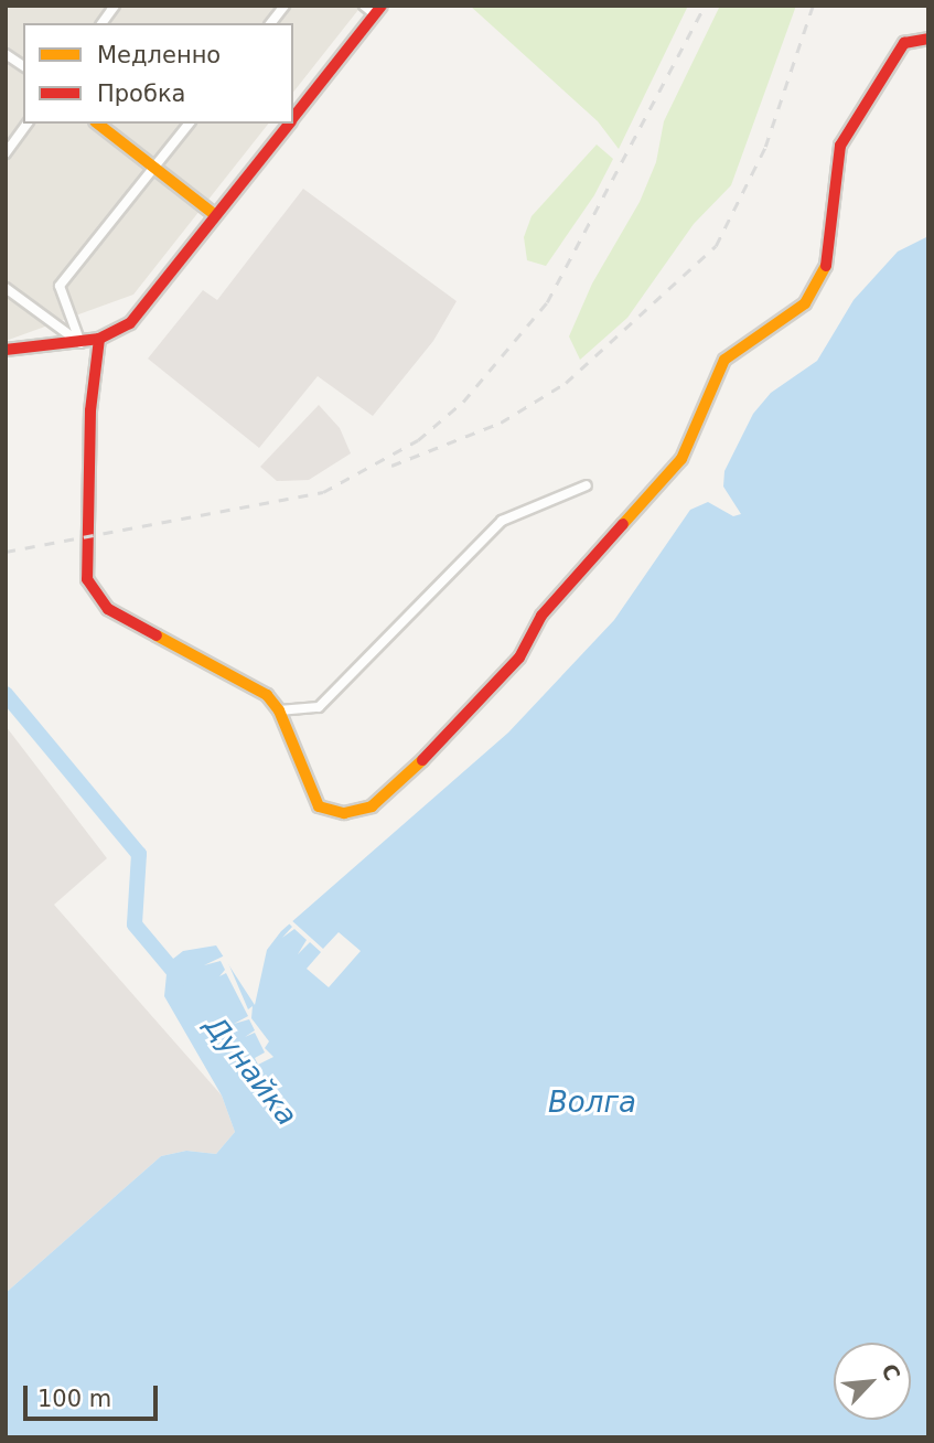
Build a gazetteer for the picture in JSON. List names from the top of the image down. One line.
{"water":["Дунайка","Волга"],"legend":["Медленно","Пробка"],"scale_bar":"100 m","north":"top right"}
